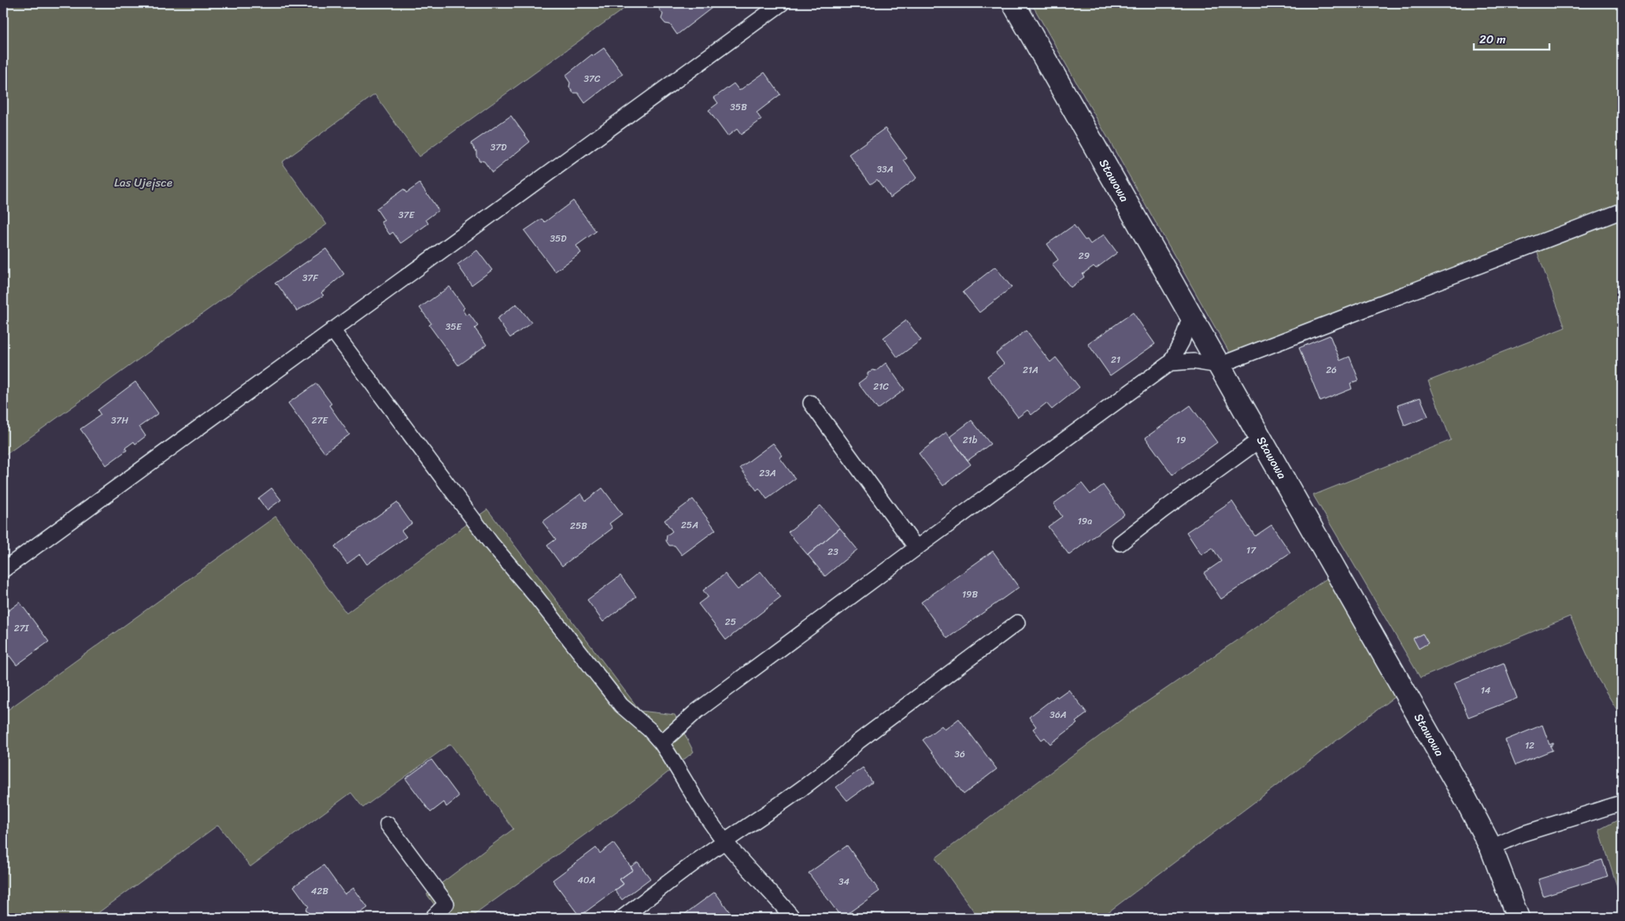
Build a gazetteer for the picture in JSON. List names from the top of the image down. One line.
{"streets":{"street":["Stawowa"]},"parks":["Las Ujejsce"],"house_numbers":["37C","35B","37D","33A","37E","35D","29","37F","35E","21","21A","26","21C","37H","27E","21b","19","23A","19a","25A","25B","17","23","19B","25","27I","14","36A","12","36","40A","34","42B"],"scale_bar":"20 m"}
